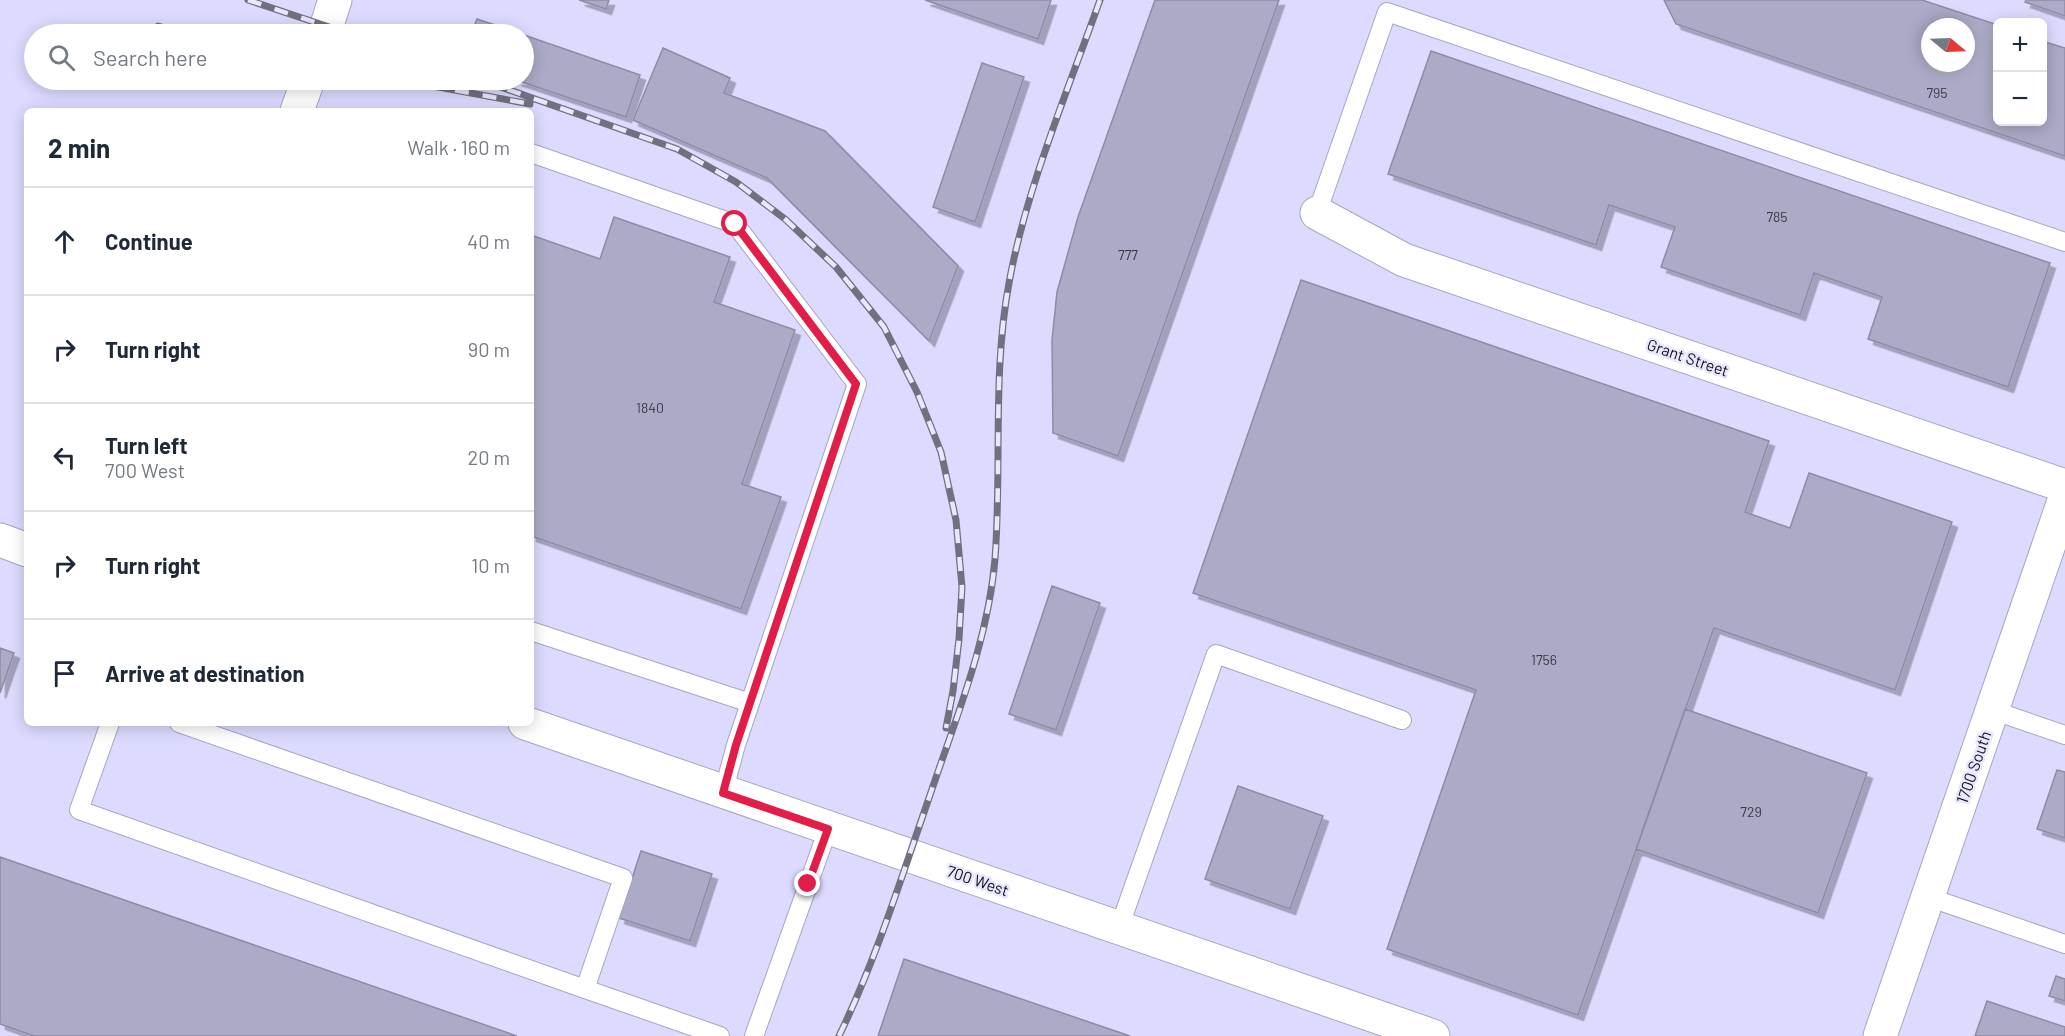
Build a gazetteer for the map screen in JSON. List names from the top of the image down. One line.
{"streets":{"street":["Grant Street","1700 South","700 West"]},"house_numbers":["795","785","777","1840","1756","729"],"north":"right","page":{"map_buttons":["+","−"],"search":"Search here","heading":["2 min","Walk · 160 m"],"list":[["Continue","40 m"],["Turn right","90 m"],["Turn left","700 West","20 m"],["Turn right","10 m"],"Arrive at destination"]}}
